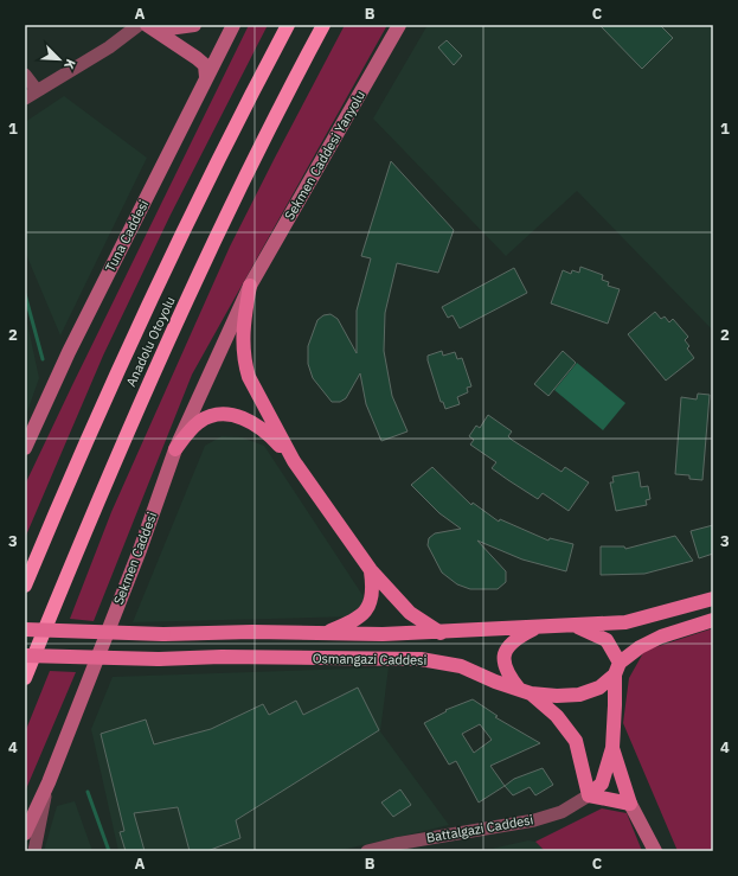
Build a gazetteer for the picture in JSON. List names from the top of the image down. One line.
{"streets":{"highway":["Anadolu Otoyolu"],"main road":["Sekmen Caddesi Yanyolu","Tuna Caddesi","Sekmen Caddesi","Osmangazi Caddesi"],"street":["Battalgazi Caddesi"]},"crossings":[["Sekmen Caddesi Yanyolu","Sekmen Caddesi"]],"north":"bottom right","grid":{"columns":["A","B","C"],"rows":["1","2","3","4"]}}
